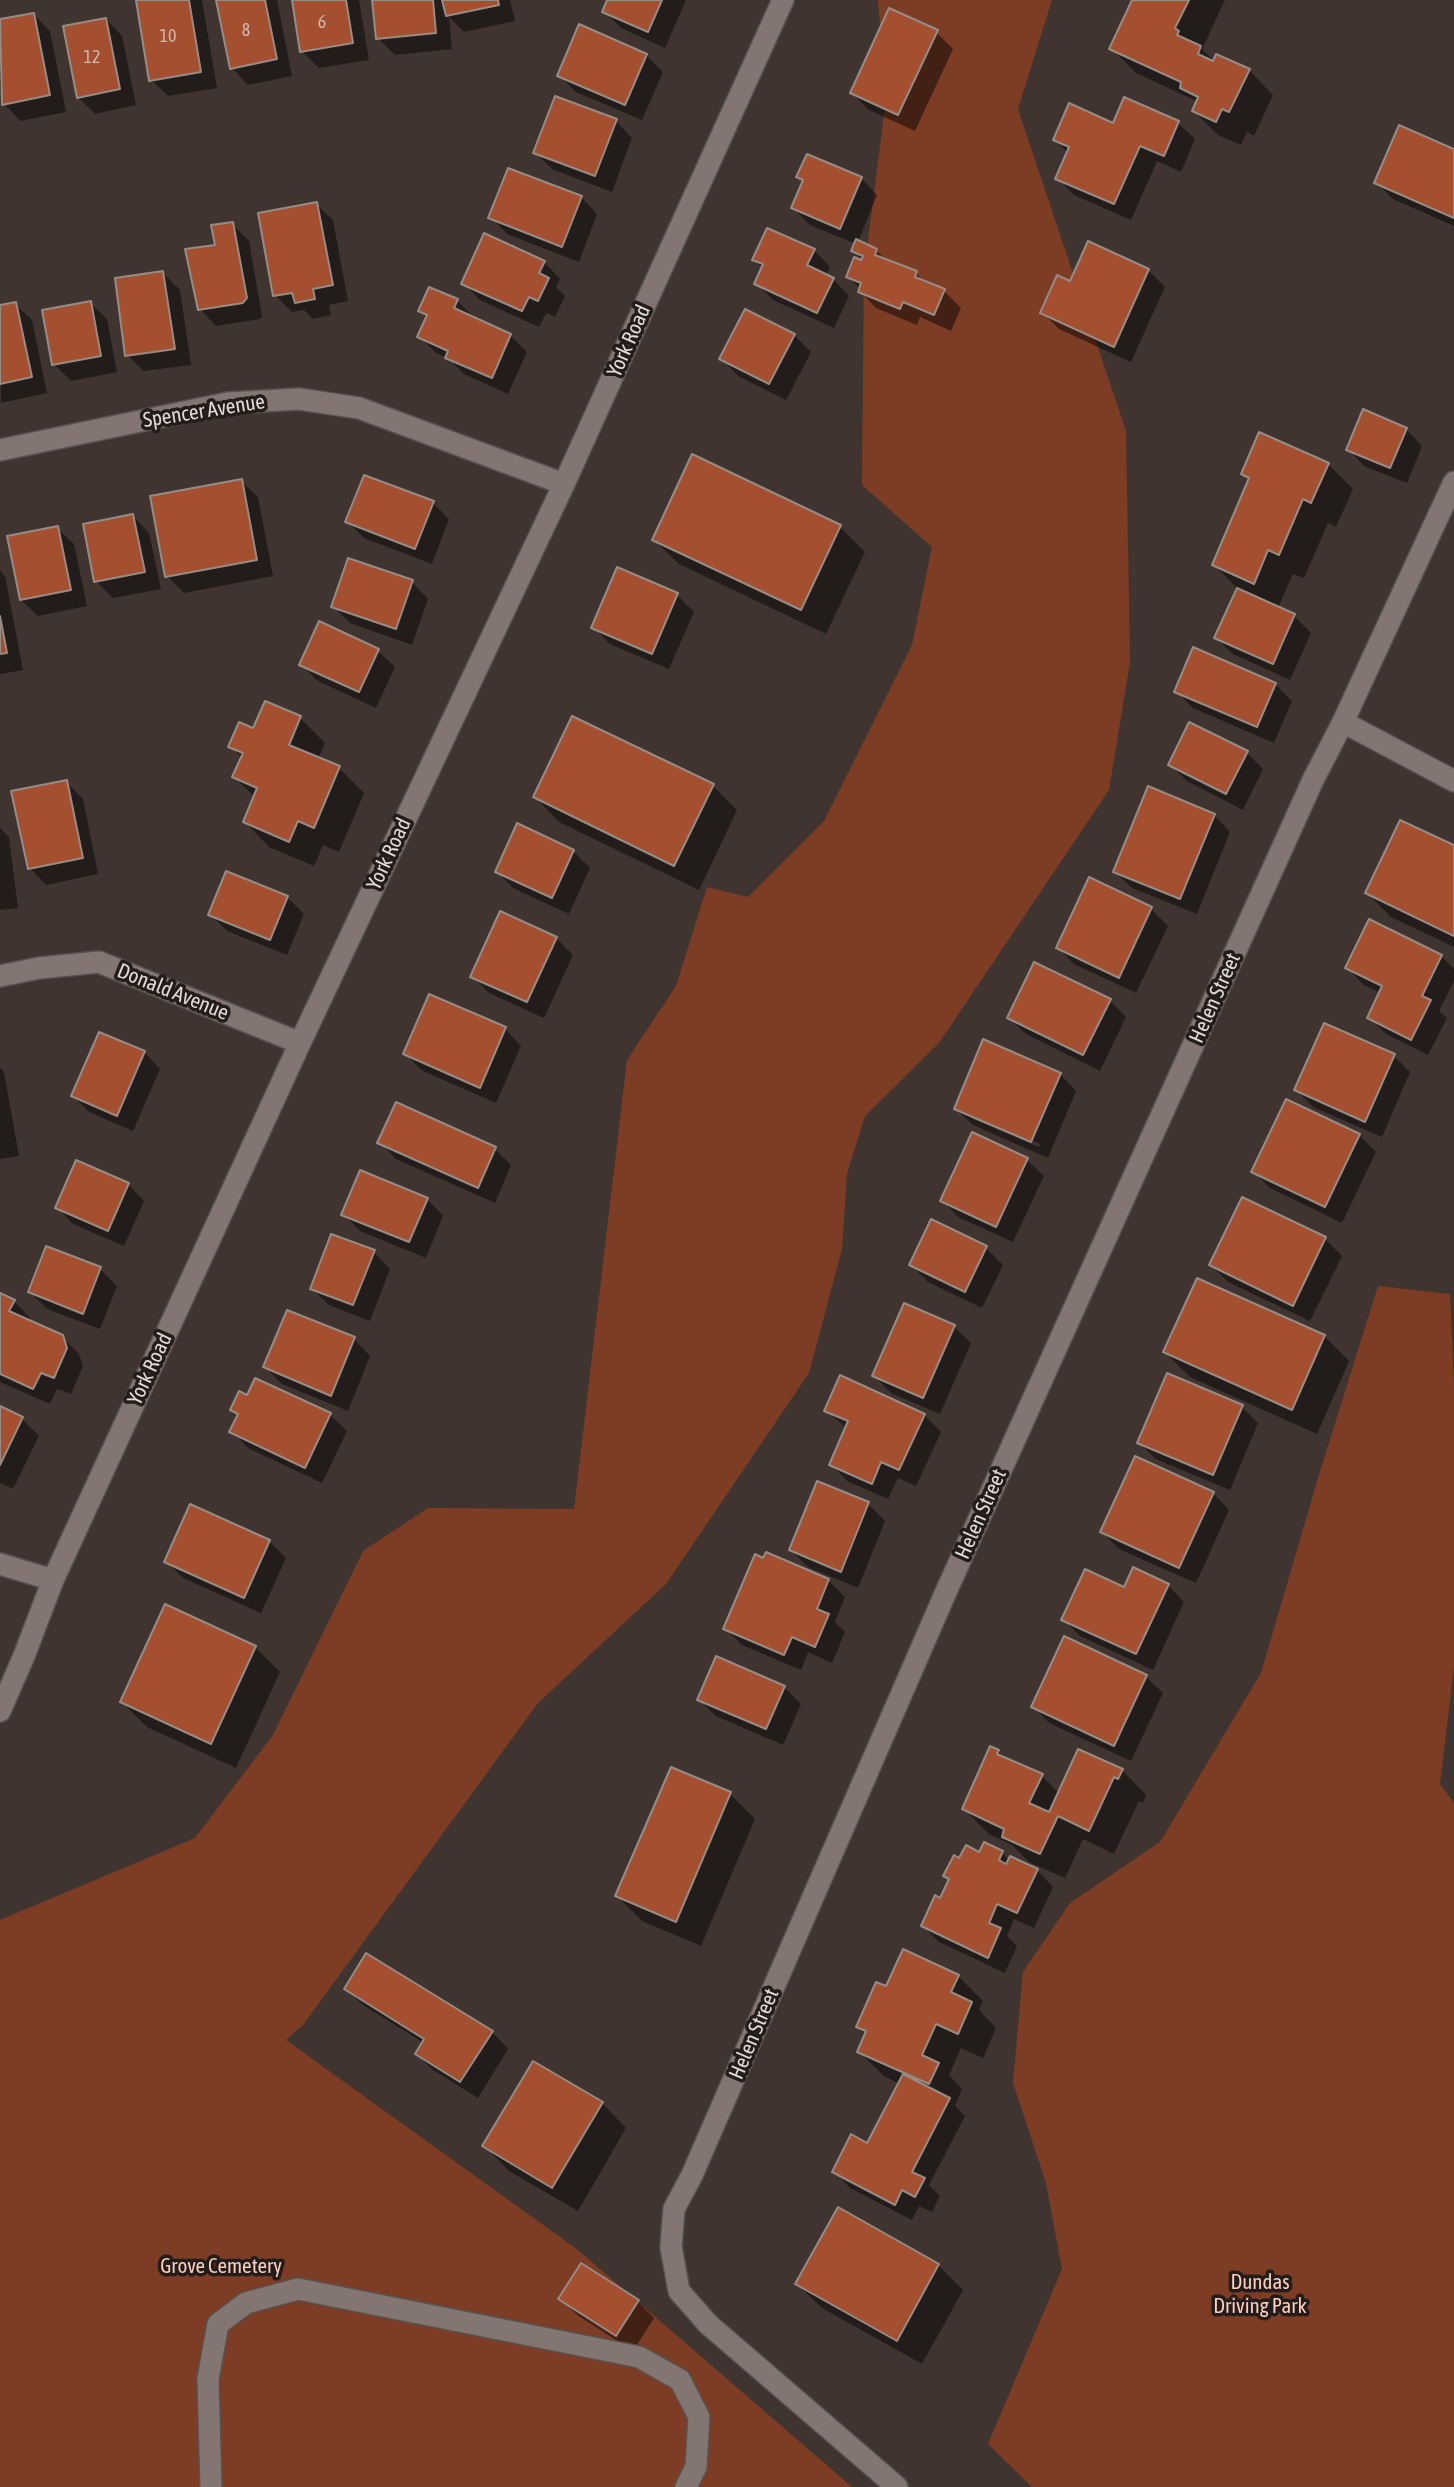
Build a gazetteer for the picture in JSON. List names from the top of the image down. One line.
{"streets":{"street":["York Road","Spencer Avenue","Donald Avenue","Helen Street"]},"crossings":[["York Road","Spencer Avenue"],["York Road","Donald Avenue"]],"parks":["Grove Cemetery","Dundas Driving Park"],"house_numbers":["6","8","10","12"]}
